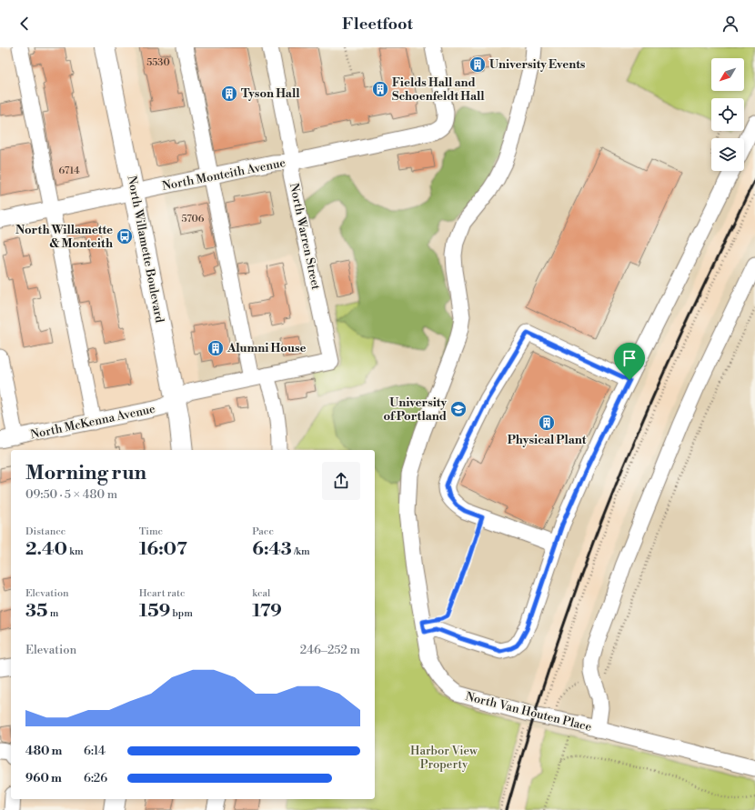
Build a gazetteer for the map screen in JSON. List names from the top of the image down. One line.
{"streets":{"main road":["North Willamette Boulevard"],"street":["North Monteith Avenue","North Warren Street","North McKenna Avenue","North Van Houten Place"]},"crossings":[["North Monteith Avenue","North Warren Street"],["North Monteith Avenue","North Willamette Boulevard"],["North Warren Street","North McKenna Avenue"],["North Willamette Boulevard","North McKenna Avenue"]],"parks":["Harbor View Property"],"places":{"building":["University Events","Fields Hall and Schoenfeldt Hall","Tyson Hall","Alumni House","Physical Plant"],"bus stop":["North Willamette & Monteith"],"school or university":["University of Portland"]},"house_numbers":["5530","6714","5706"],"north":"bottom left","page":{"header":"Fleetfoot","heading":["Morning run","09:50 · 5 × 480 m"],"stats":[["Distance","2.40 km"],["Time","16:07"],["Pace","6:43 /km"],["Elevation","35 m"],["Heart rate","159 bpm"],["kcal","179"]],"chart":["Elevation","246–252 m"],"list":[{"name":"480 m","note":"6:14"},{"name":"960 m","note":"6:26"}]}}
